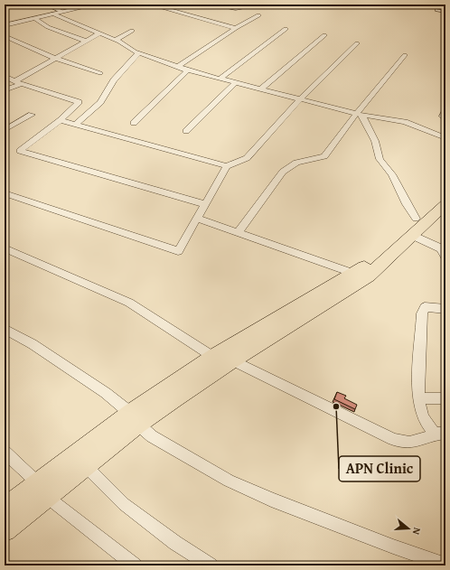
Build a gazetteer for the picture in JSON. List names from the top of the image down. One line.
{"places":["APN Clinic"],"north":"right"}
